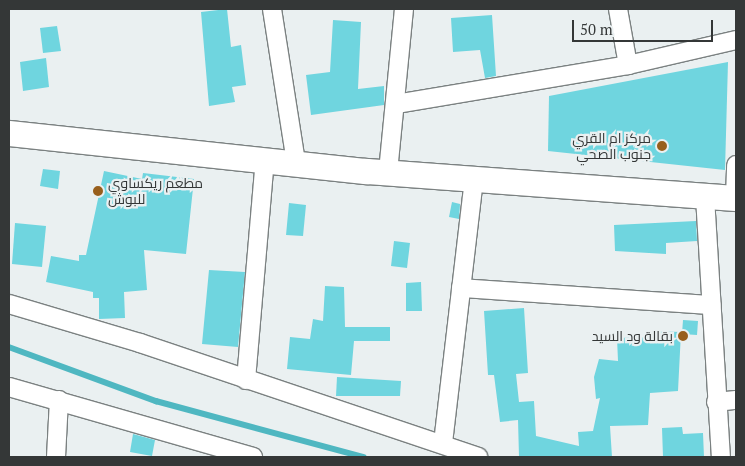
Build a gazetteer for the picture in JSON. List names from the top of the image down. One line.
{"places":["مركز ام القري جنوب الصحي","مطعم ريكساوي للبوش","بقالة ود السيد"],"scale_bar":"50 m"}
